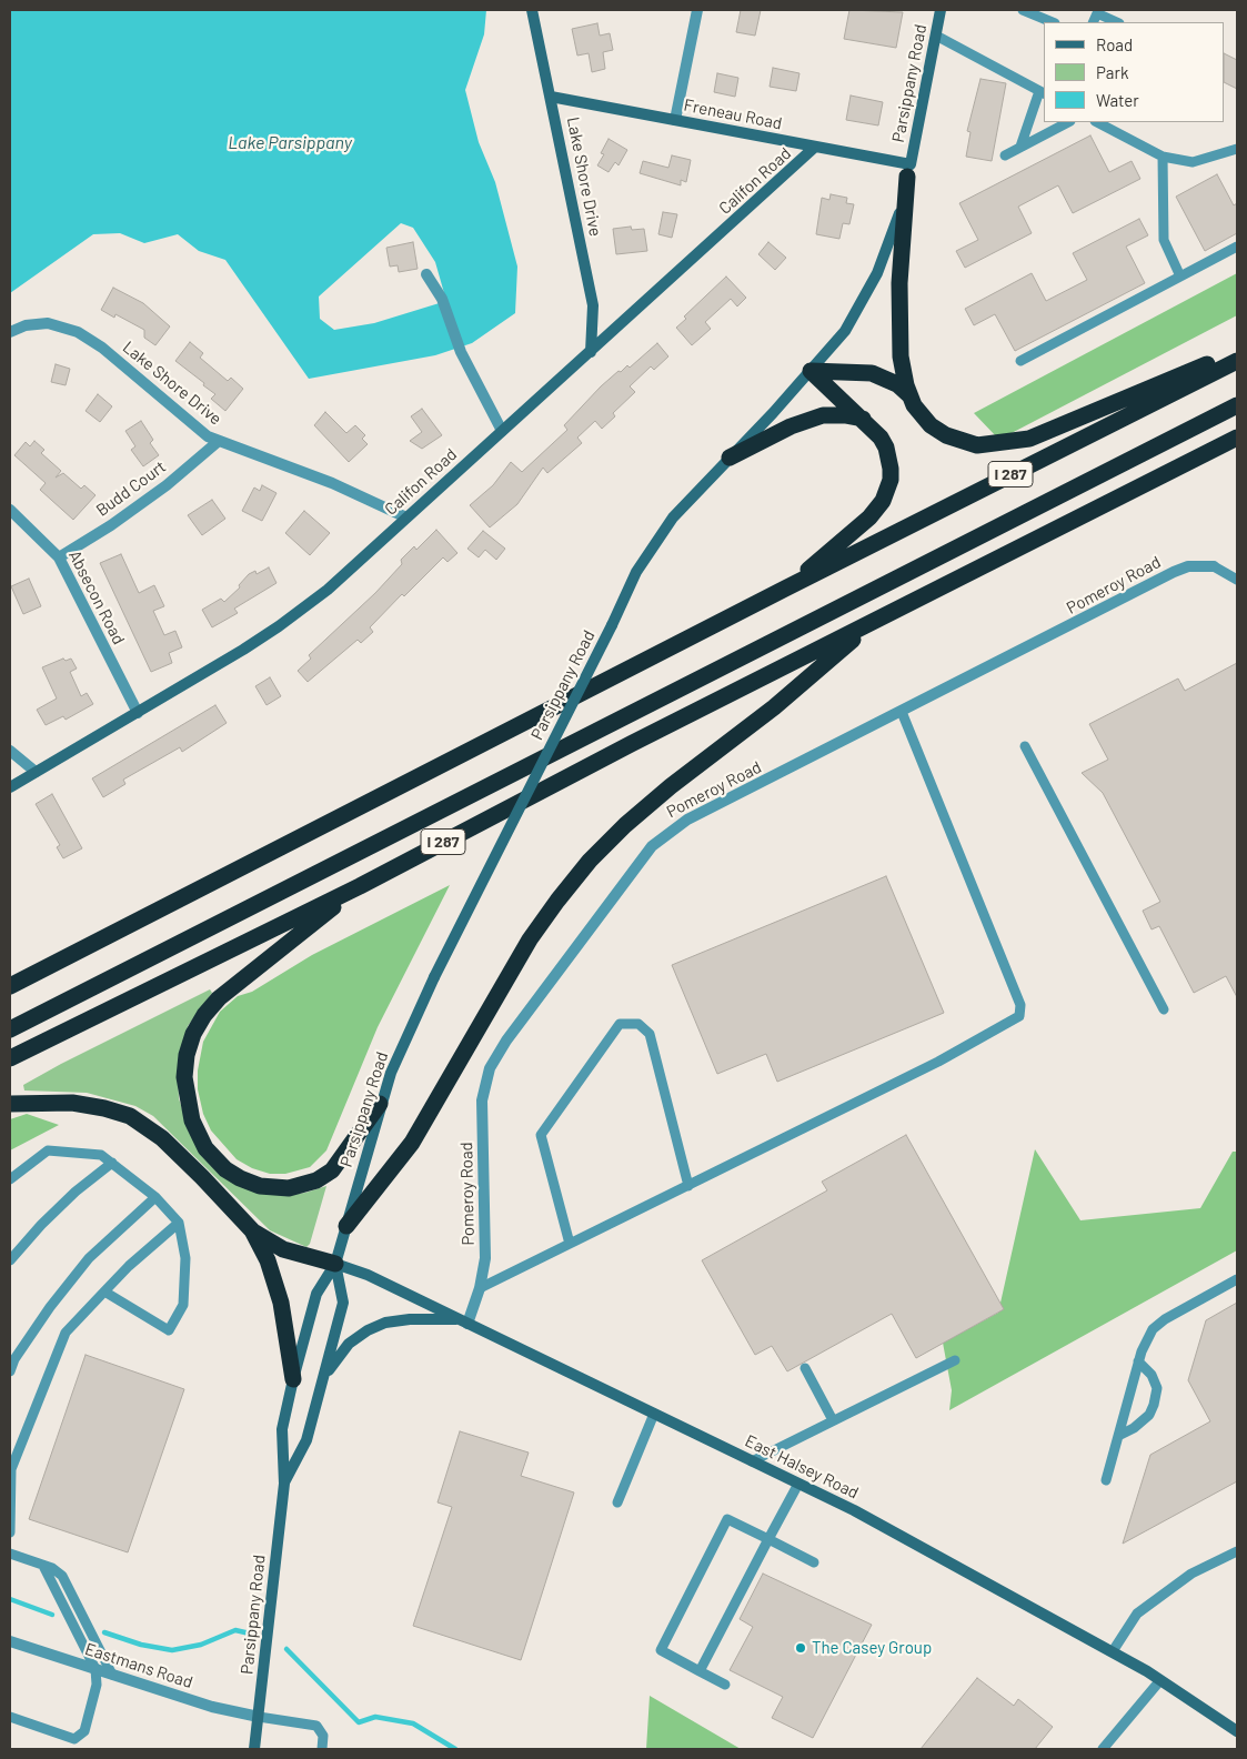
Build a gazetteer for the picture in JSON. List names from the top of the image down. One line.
{"streets":{"highway":["I 287"],"main road":["Parsippany Road","Freneau Road","Lake Shore Drive","Califon Road","East Halsey Road"],"street":["Budd Court","Pomeroy Road","Absecon Road","Eastmans Road"]},"crossings":[["Parsippany Road","Freneau Road"],["Parsippany Road","East Halsey Road"],["Parsippany Road","Eastmans Road"],["Freneau Road","Lake Shore Drive"],["Freneau Road","Califon Road"],["Lake Shore Drive","Califon Road"],["Lake Shore Drive","Budd Court"],["Califon Road","Absecon Road"],["Budd Court","Absecon Road"],["Pomeroy Road","East Halsey Road"]],"water":["Lake Parsippany"],"places":["The Casey Group"],"legend":["Road","Park","Water"]}
